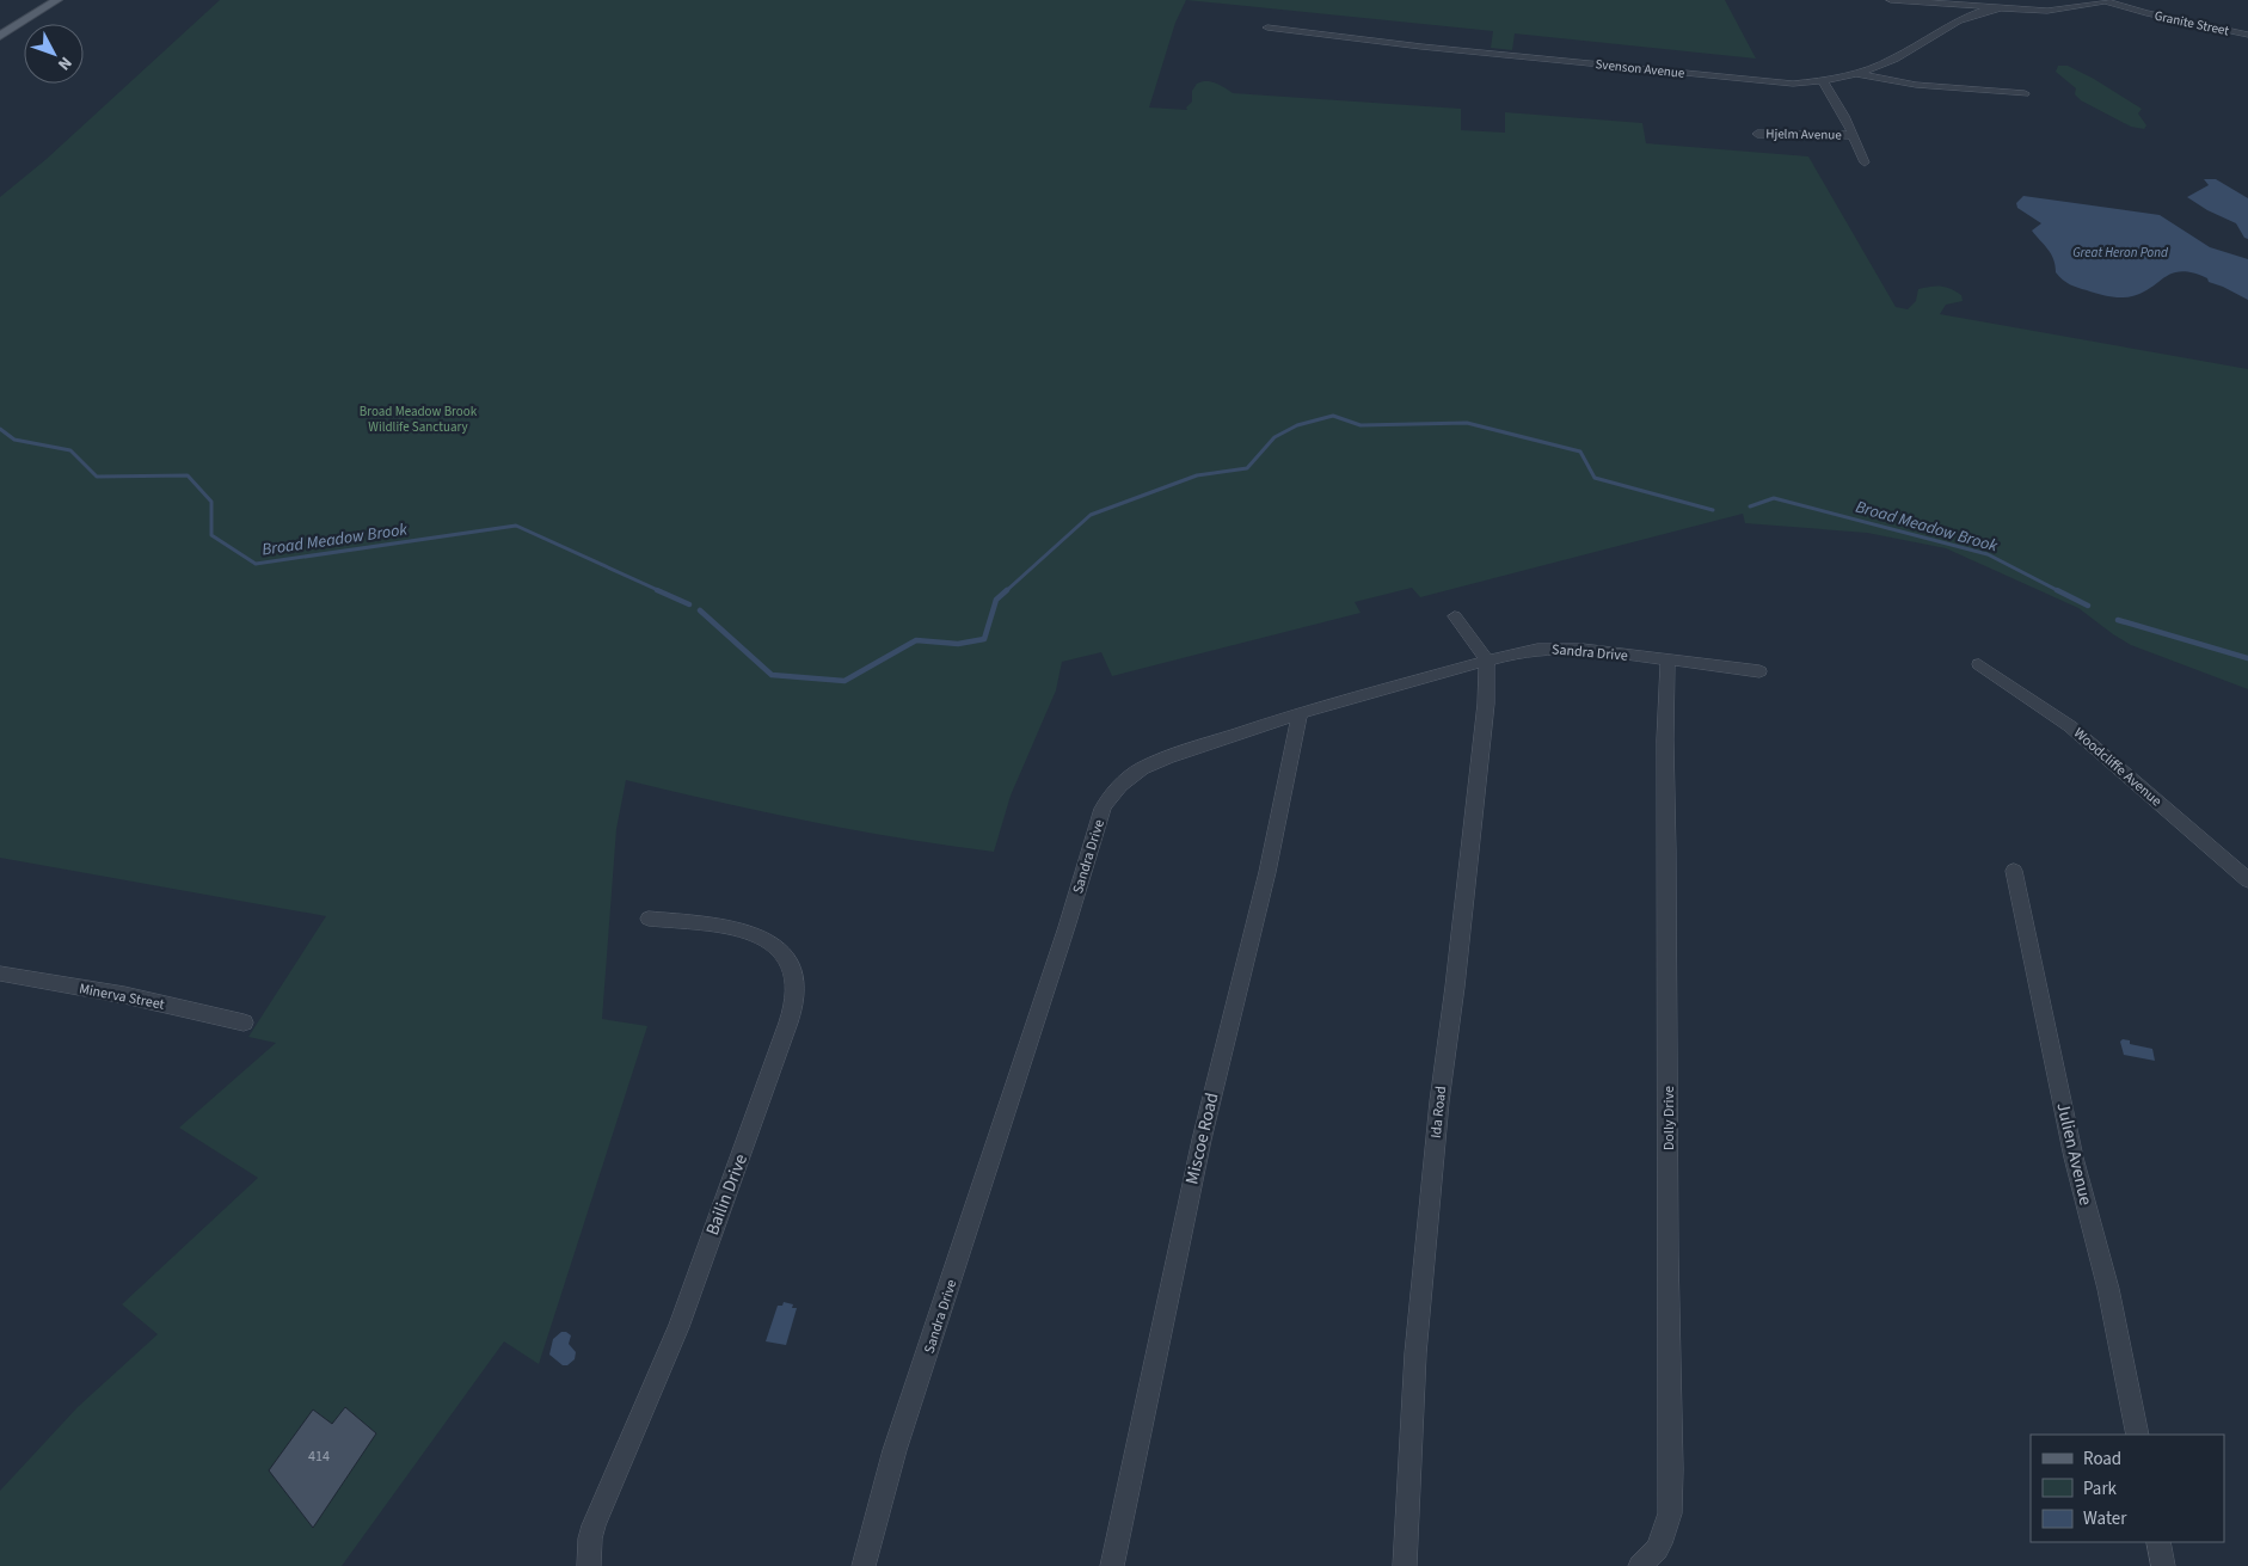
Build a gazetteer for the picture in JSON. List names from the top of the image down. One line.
{"streets":{"street":["Granite Street","Svenson Avenue","Hjelm Avenue","Sandra Drive","Woodcliffe Avenue","Minerva Street","Ida Road","Dolly Drive","Miscoe Road","Julien Avenue","Bailin Drive"]},"crossings":[["Sandra Drive","Ida Road"],["Sandra Drive","Dolly Drive"],["Sandra Drive","Miscoe Road"]],"water":["Great Heron Pond","Broad Meadow Brook"],"parks":["Broad Meadow Brook Wildlife Sanctuary"],"house_numbers":["414"],"legend":["Road","Park","Water"],"north":"bottom right"}
